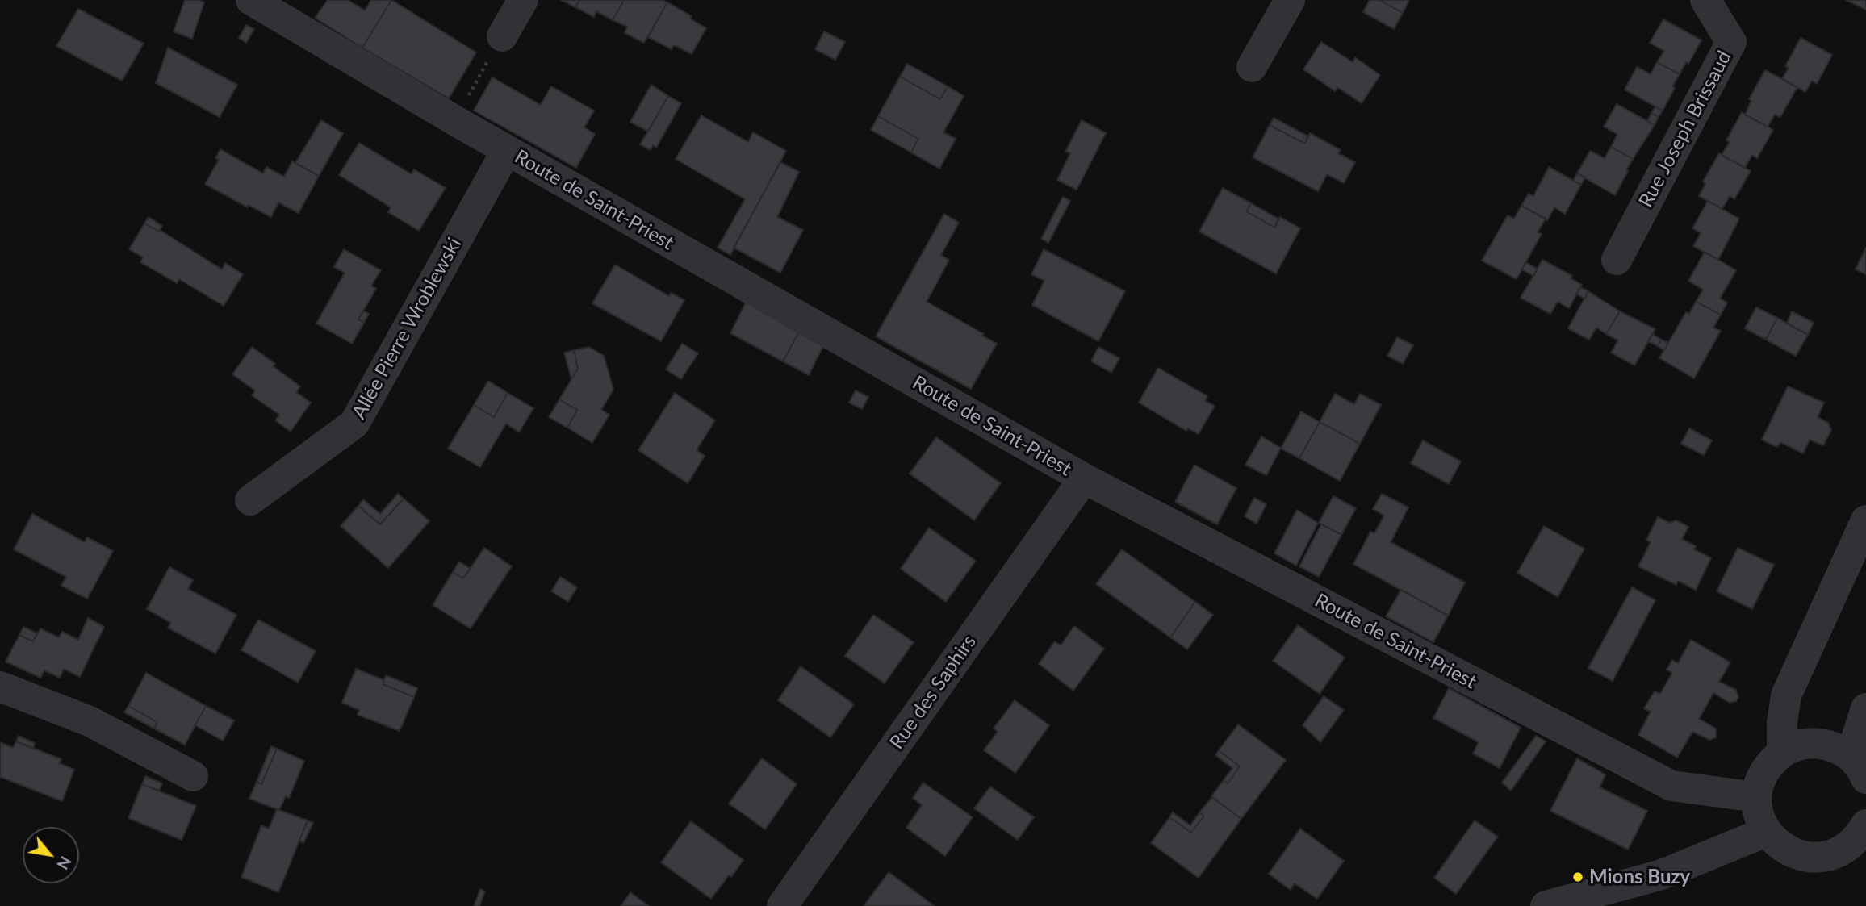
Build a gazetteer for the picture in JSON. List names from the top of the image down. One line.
{"streets":{"street":["Rue Joseph Brissaud","Route de Saint-Priest","Allée Pierre Wroblewski","Rue des Saphirs"]},"crossings":[["Route de Saint-Priest","Allée Pierre Wroblewski"],["Route de Saint-Priest","Rue des Saphirs"]],"places":["Mions Buzy"],"north":"bottom right"}
